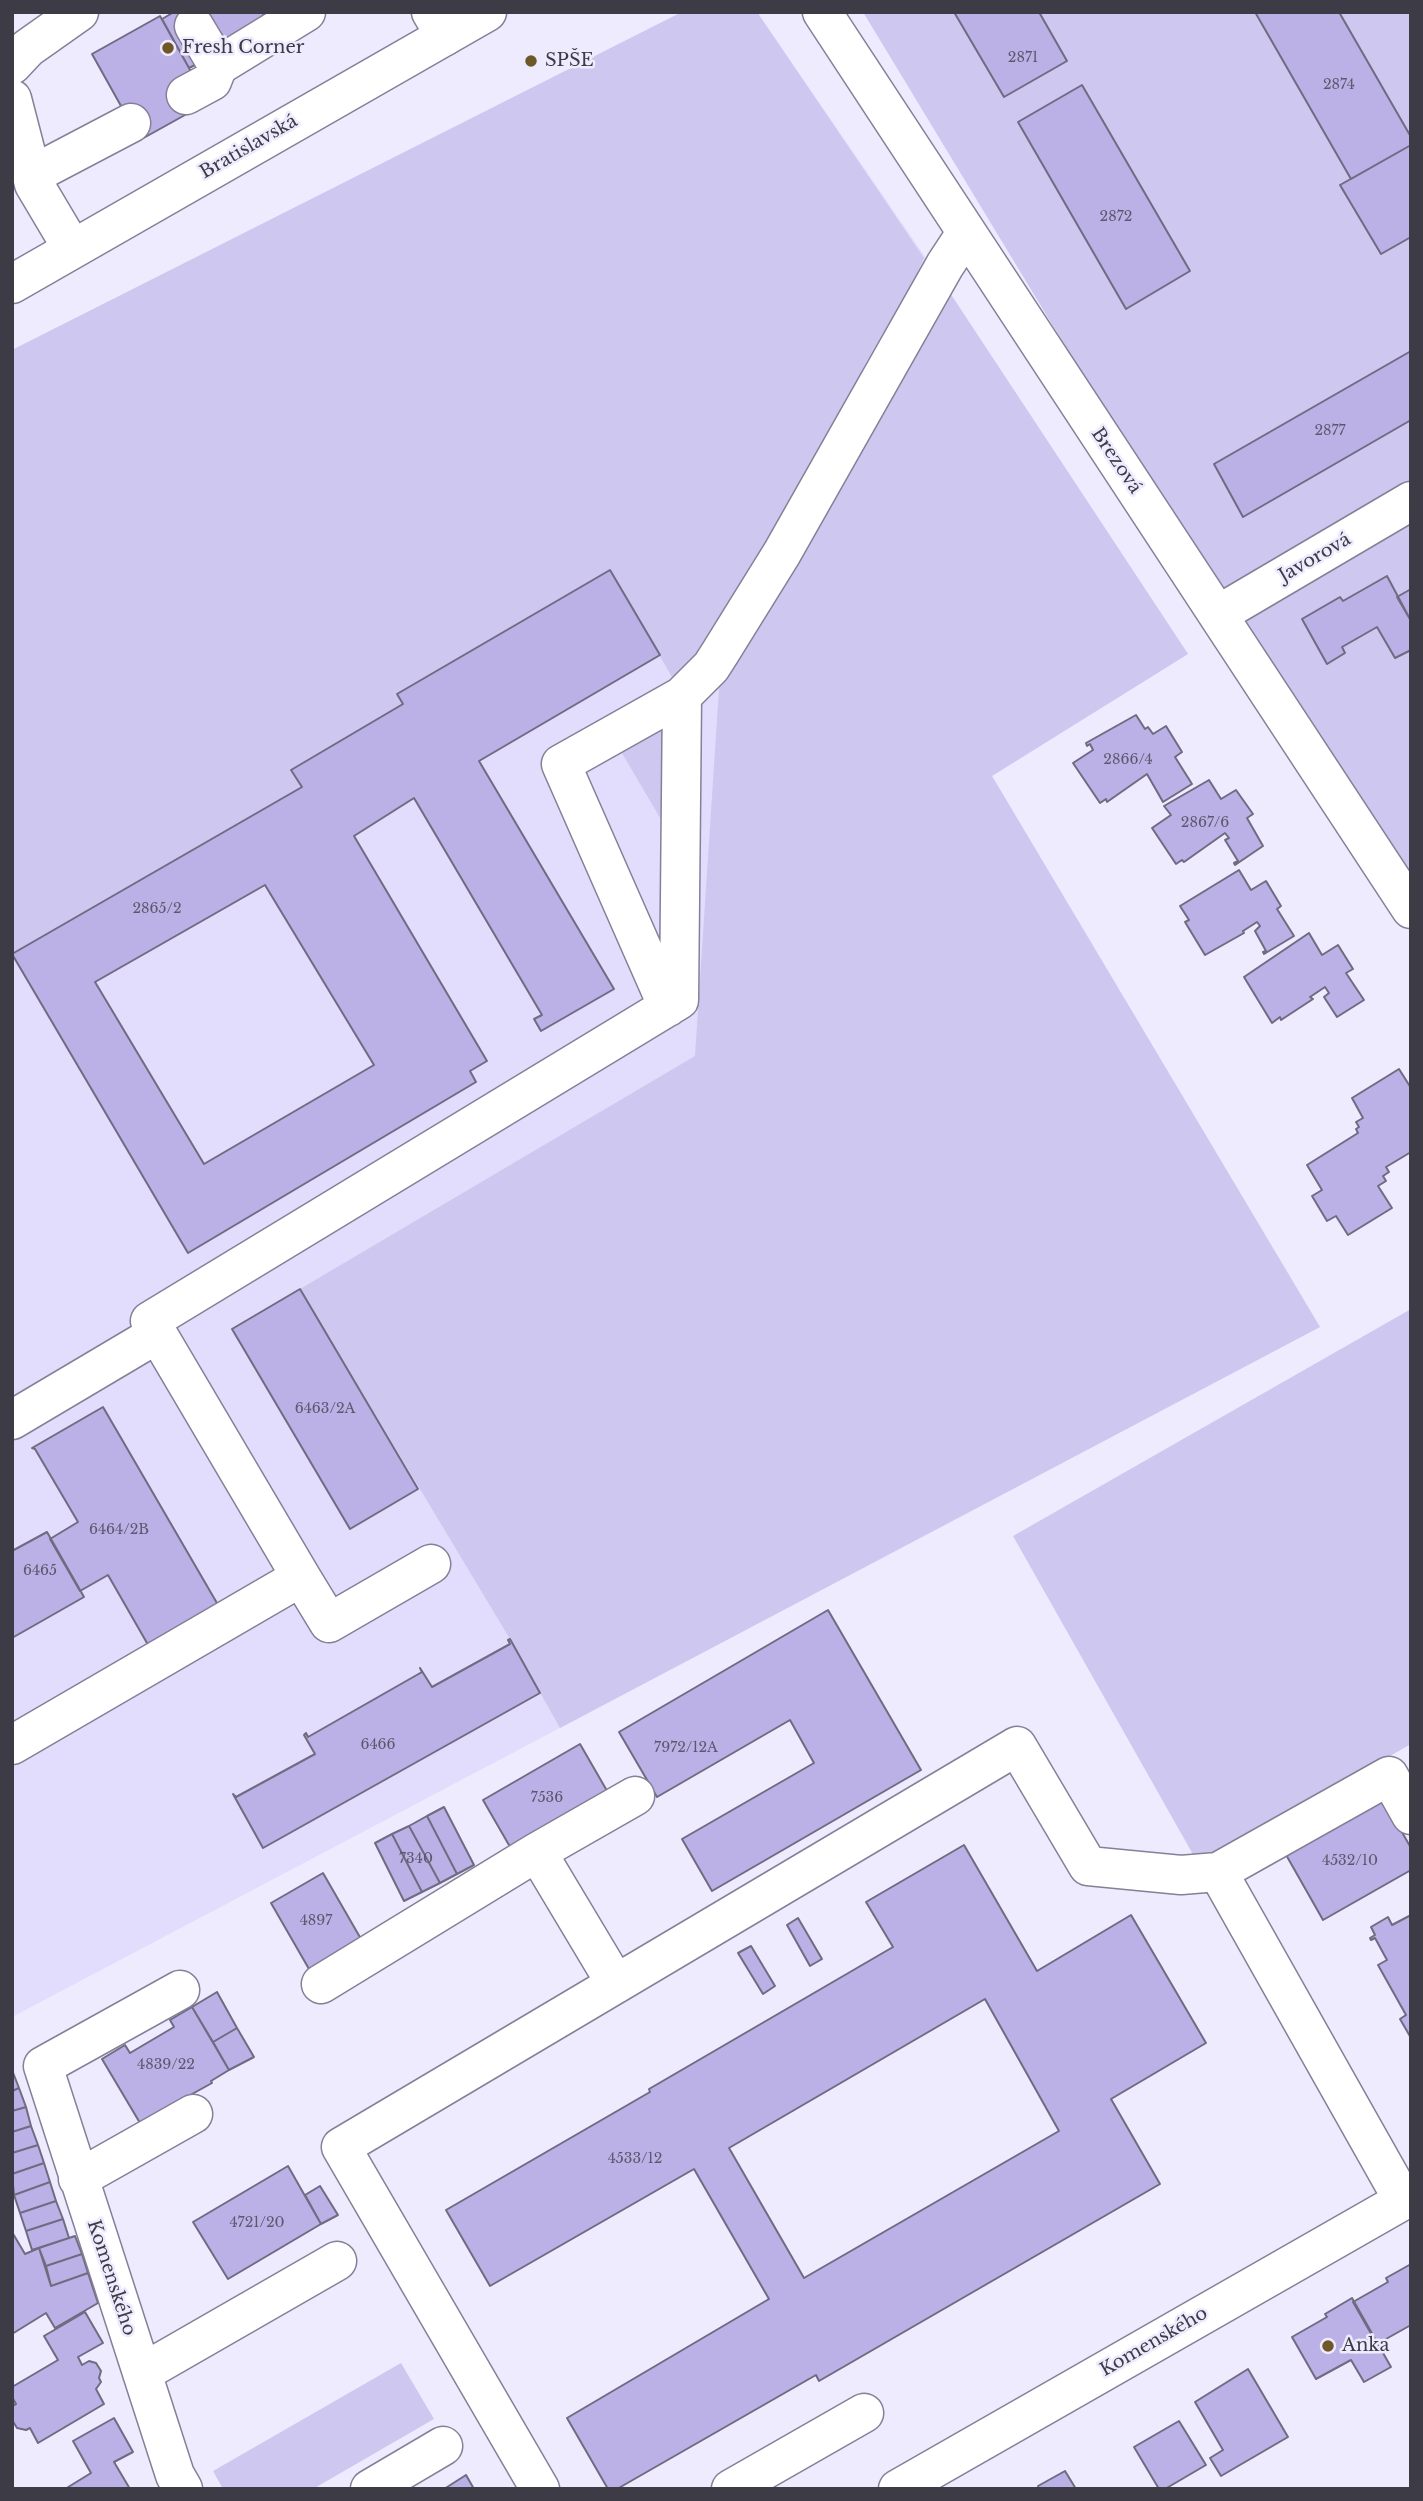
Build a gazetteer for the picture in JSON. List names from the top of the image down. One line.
{"streets":{"street":["Bratislavská","Brezová","Javorová","Komenského"]},"crossings":[["Brezová","Javorová"]],"places":["Fresh Corner","SPŠE","Anka"],"house_numbers":["2871","2874","2872","2877","2866/4","2867/6","2865/2","6463/2A","6464/2B","6465","6466","7972/12A","7536","7340","4532/10","4897","4839/22","4533/12","4721/20"]}
